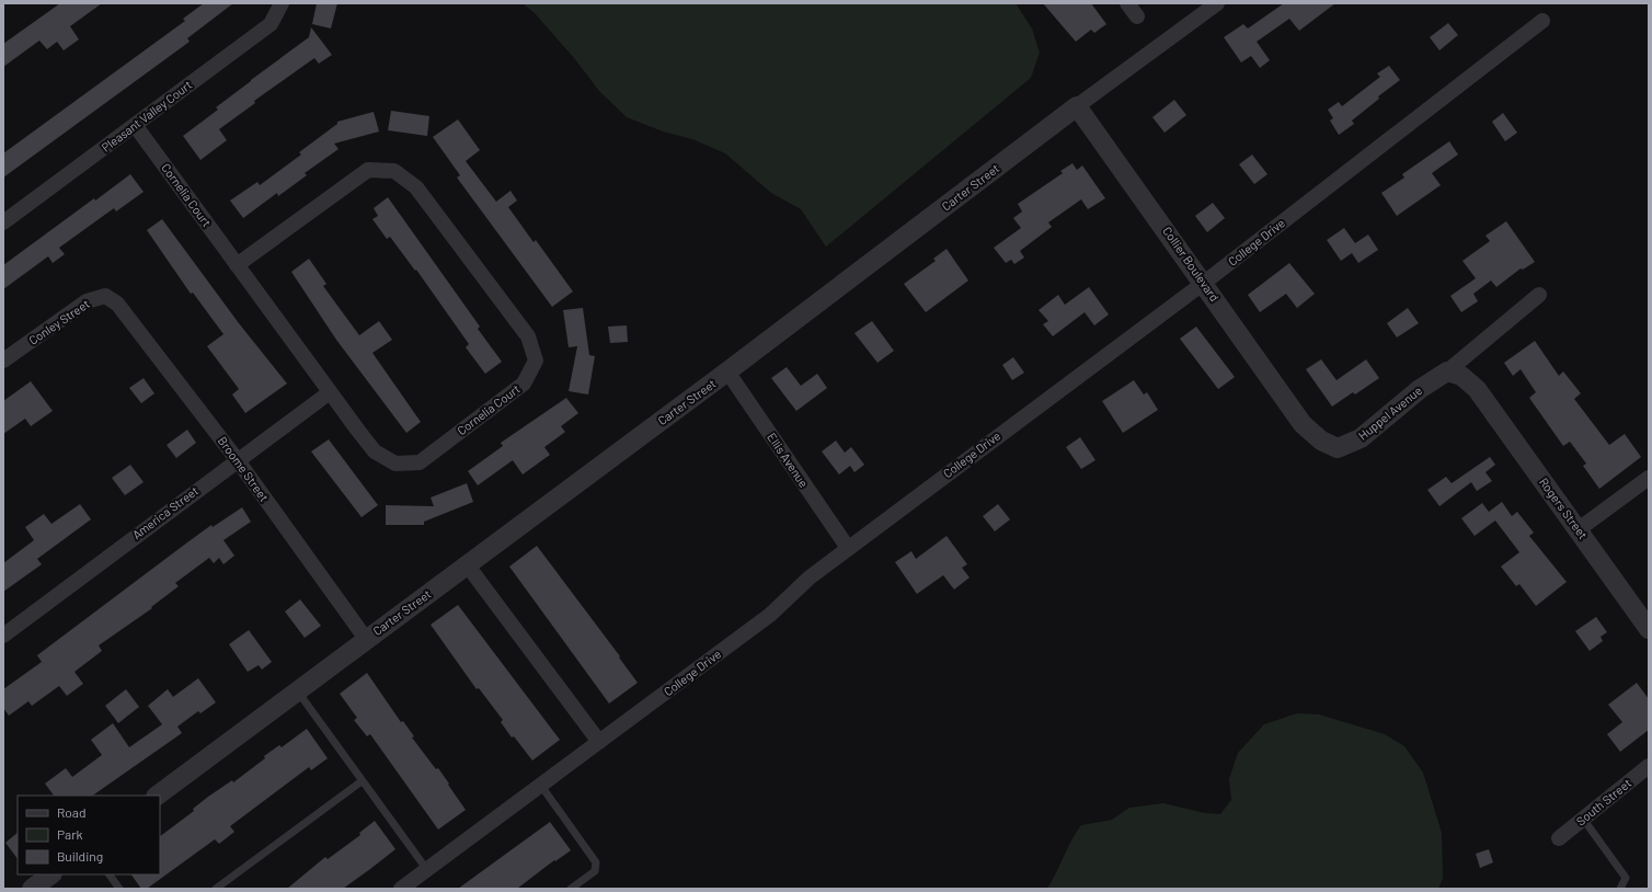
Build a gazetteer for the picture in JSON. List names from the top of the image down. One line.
{"streets":{"street":["Pleasant Valley Court","Carter Street","Cornelia Court","College Drive","Collier Boulevard","Conley Street","Huppel Avenue","Ellis Avenue","Broome Street","Rogers Street","America Street","South Street"]},"crossings":[["Pleasant Valley Court","Cornelia Court"],["Carter Street","Collier Boulevard"],["Carter Street","Ellis Avenue"],["Carter Street","Broome Street"],["Cornelia Court","America Street"],["College Drive","Collier Boulevard"],["College Drive","Ellis Avenue"],["Collier Boulevard","Huppel Avenue"],["Conley Street","Broome Street"],["Huppel Avenue","Rogers Street"],["Broome Street","America Street"]],"legend":["Road","Park","Building"]}
